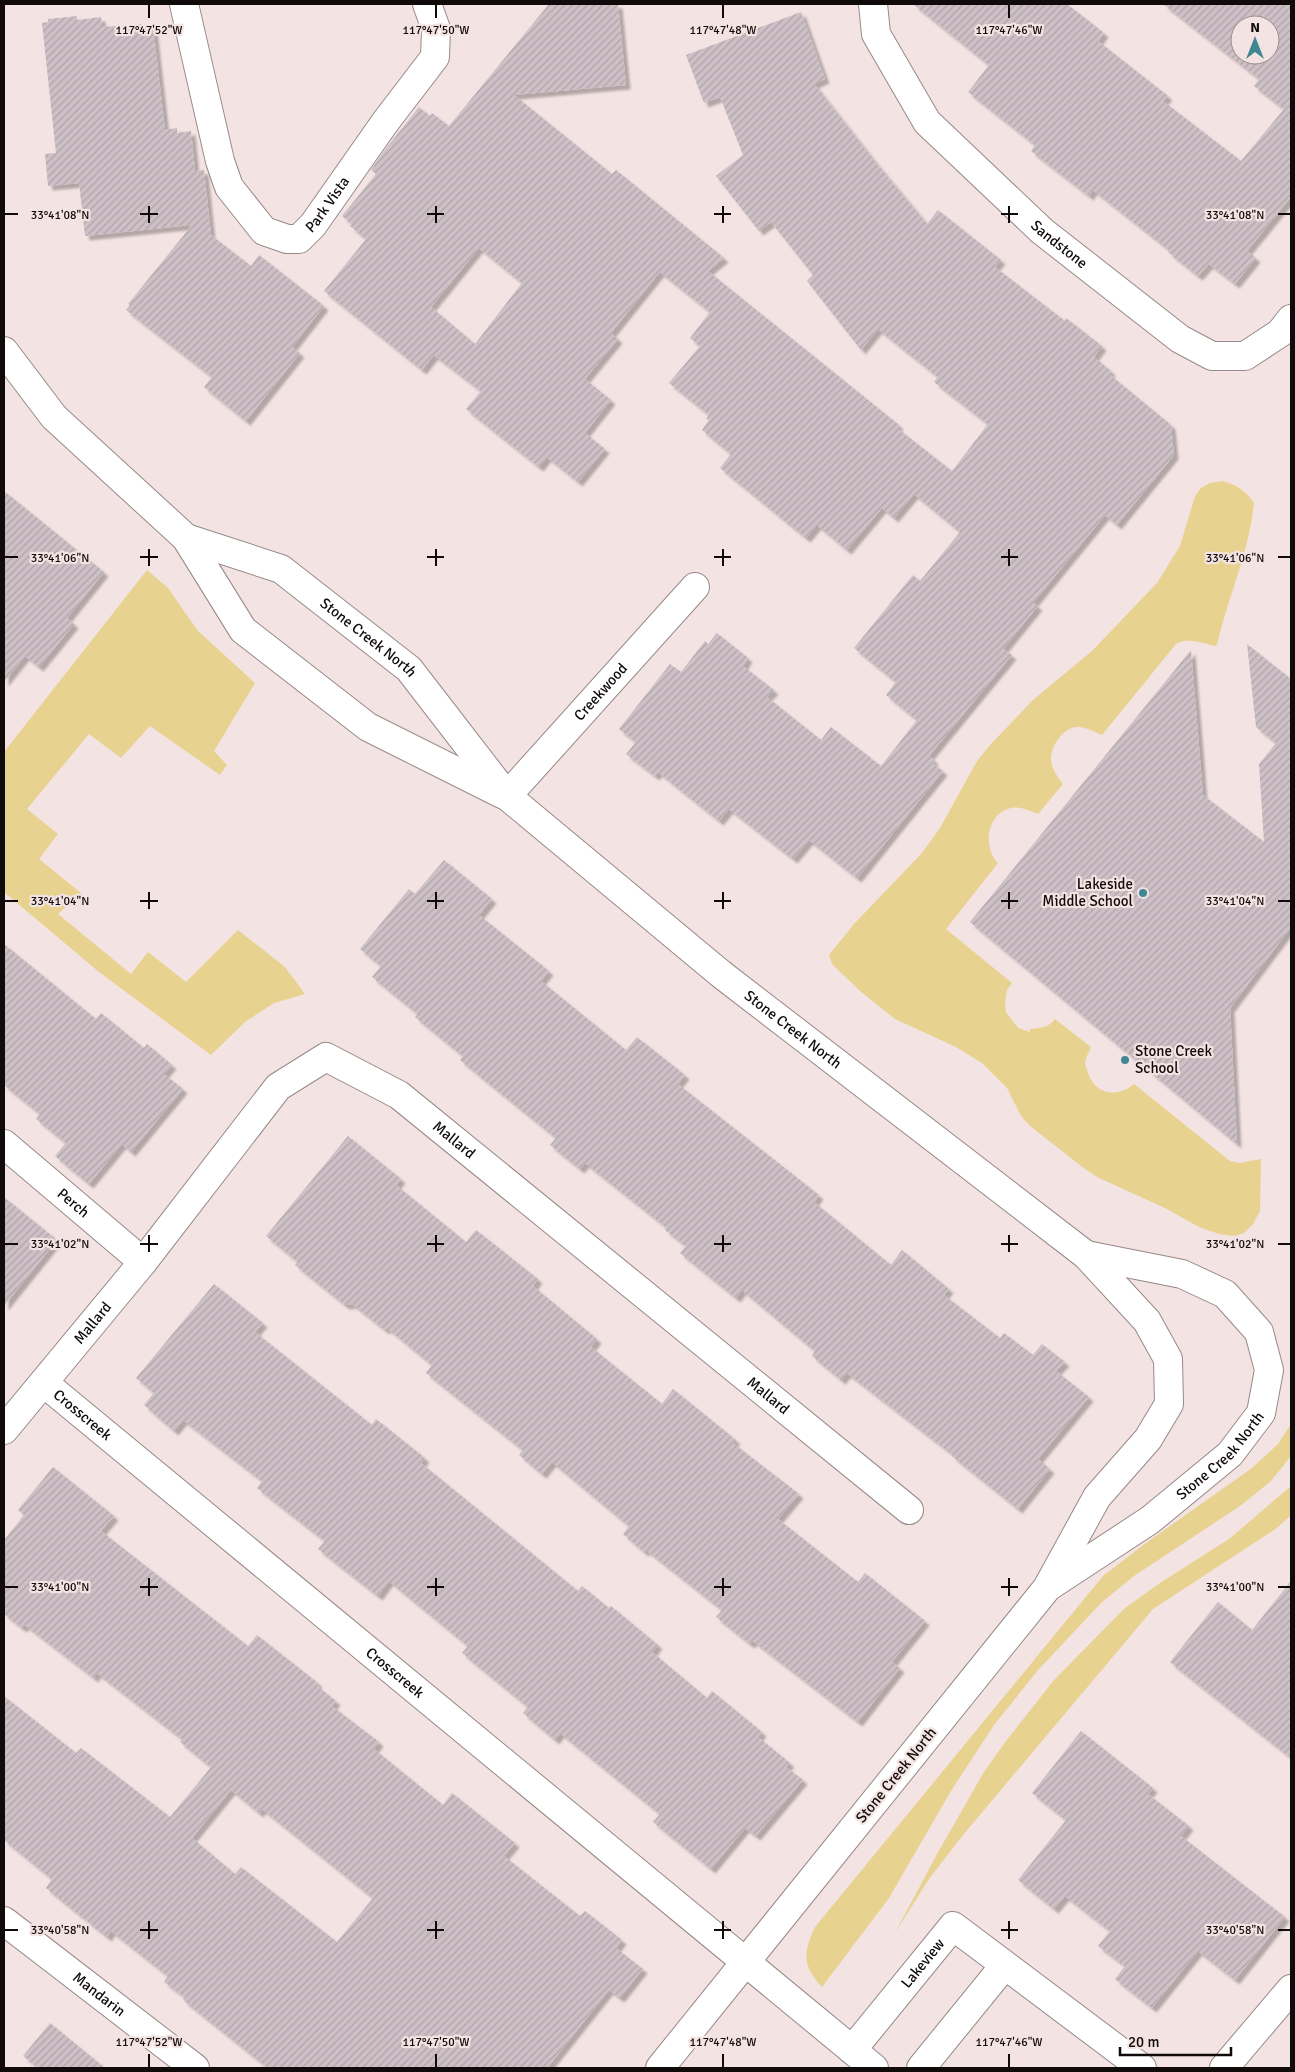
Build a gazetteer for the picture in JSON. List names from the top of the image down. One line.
{"streets":{"street":["Park Vista","Sandstone","Stone Creek North","Creekwood","Mallard","Perch","Crosscreek","Lakeview","Mandarin"]},"crossings":[["Stone Creek North","Creekwood"],["Stone Creek North","Crosscreek"],["Mallard","Perch"],["Mallard","Crosscreek"]],"places":["Lakeside Middle School","Stone Creek School"],"scale_bar":"20 m","north":"top","coordinates":["117°47'52\"W","117°47'50\"W","117°47'48\"W","117°47'46\"W","33°41'08\"N","33°41'06\"N","33°41'04\"N","33°41'02\"N","33°41'00\"N","33°40'58\"N"]}
